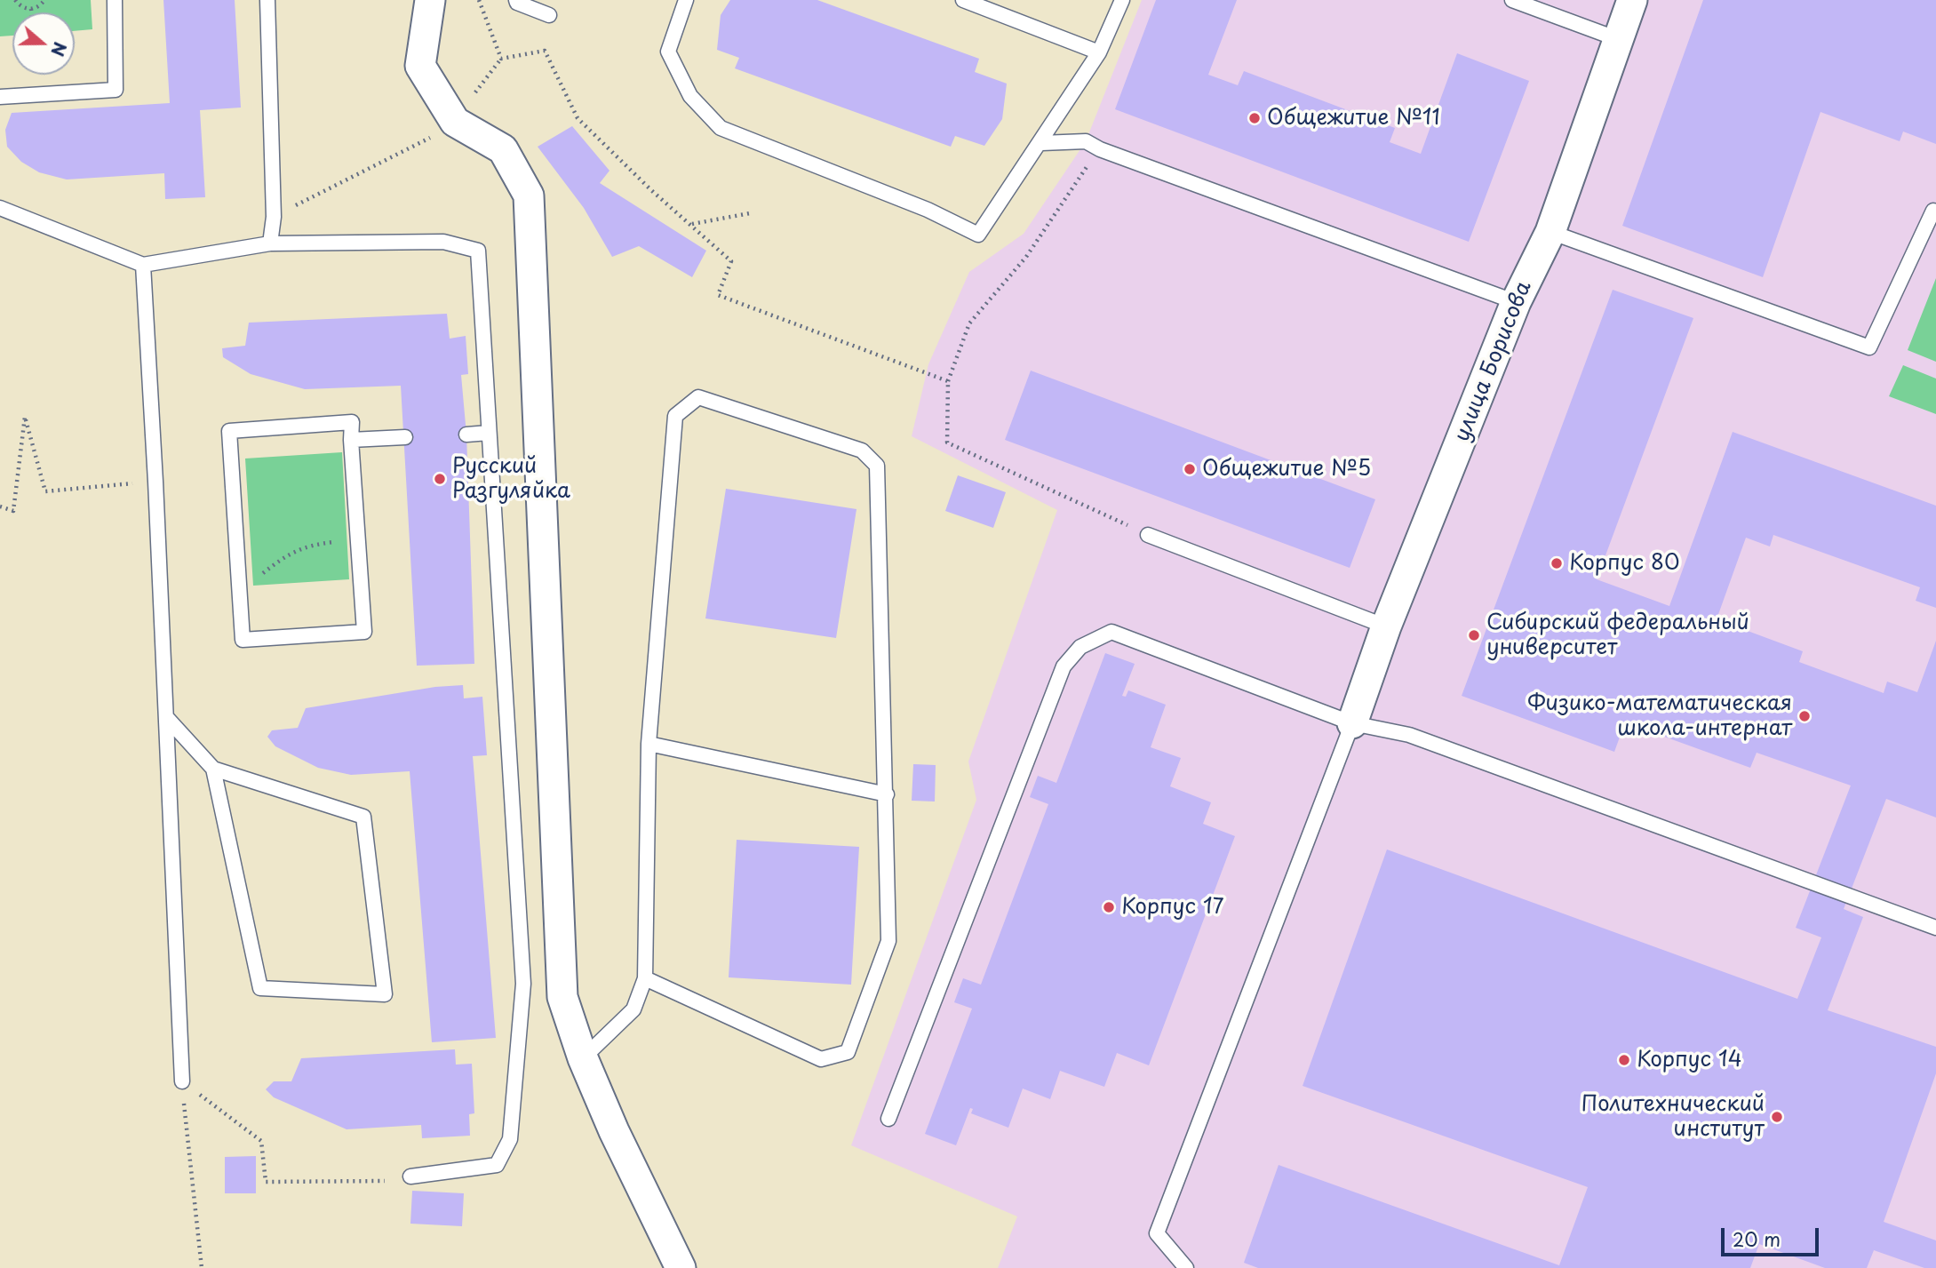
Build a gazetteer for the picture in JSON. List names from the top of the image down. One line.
{"streets":{"street":["улица Борисова"]},"places":["Общежитие №11","Общежитие №5","Русский Разгуляйка","Корпус 80","Сибирский федеральный университет","Физико-математическая школа-интернат","Корпус 17","Корпус 14","Политехнический институт"],"scale_bar":"20 m","north":"right"}
